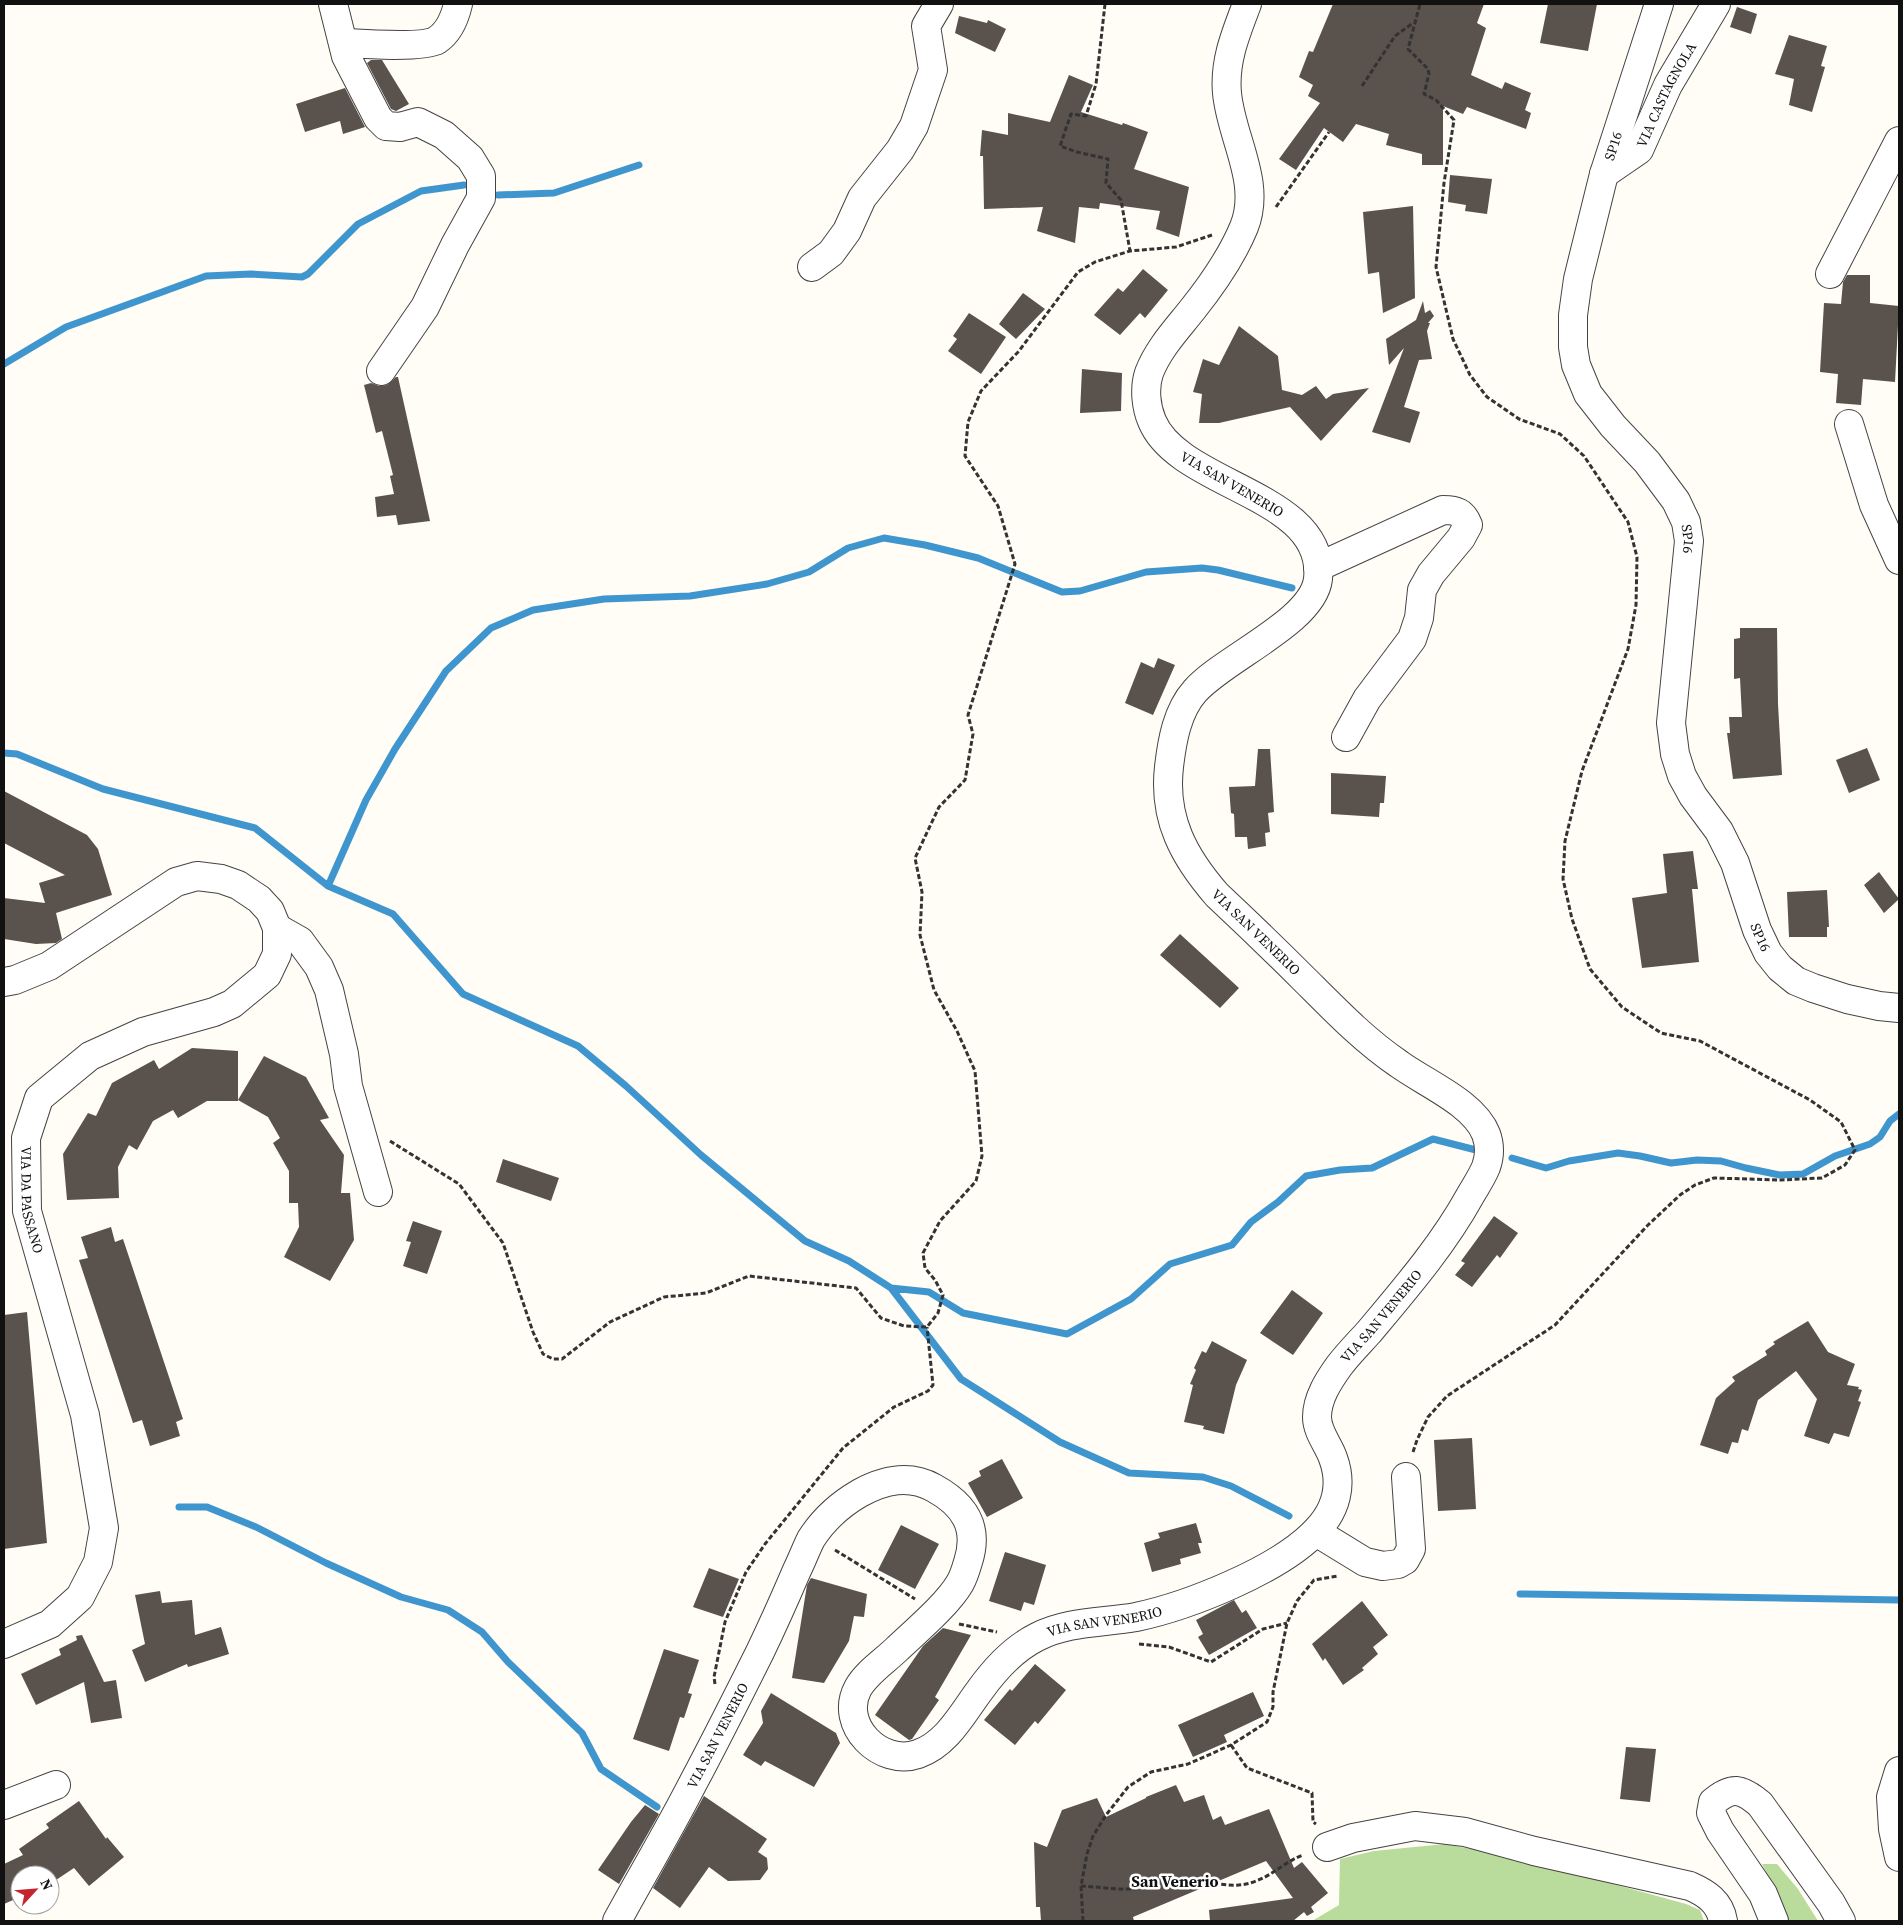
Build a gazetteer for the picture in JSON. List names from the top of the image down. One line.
{"streets":{"street":["VIA CASTAGNOLA","SP16","VIA SAN VENERIO","VIA DA PASSANO"]},"crossings":[["VIA CASTAGNOLA","SP16"]],"districts":["San Venerio"],"north":"top right"}
